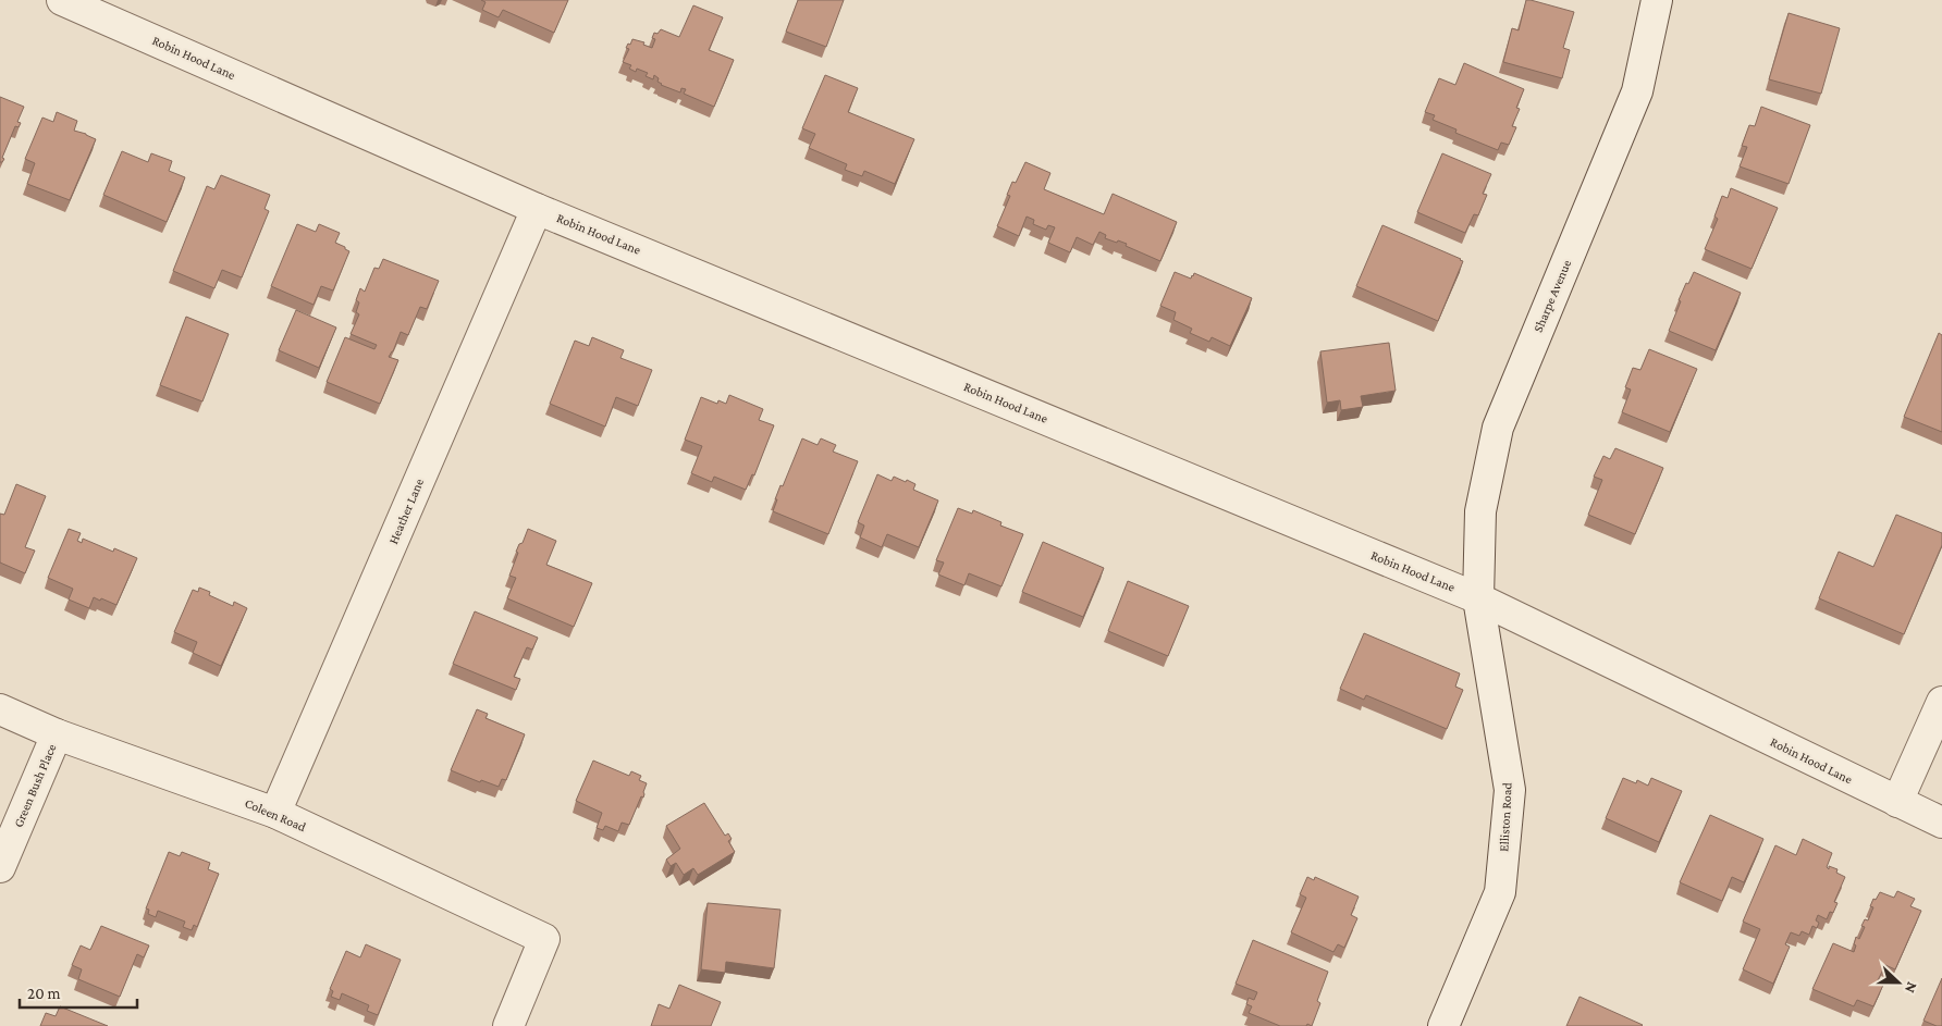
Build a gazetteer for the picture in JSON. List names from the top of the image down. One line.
{"streets":{"street":["Robin Hood Lane","Sharpe Avenue","Heather Lane","Green Bush Place","Coleen Road","Elliston Road"]},"crossings":[["Robin Hood Lane","Sharpe Avenue"],["Robin Hood Lane","Heather Lane"],["Robin Hood Lane","Elliston Road"],["Sharpe Avenue","Elliston Road"],["Heather Lane","Coleen Road"],["Green Bush Place","Coleen Road"]],"scale_bar":"20 m","north":"right"}
